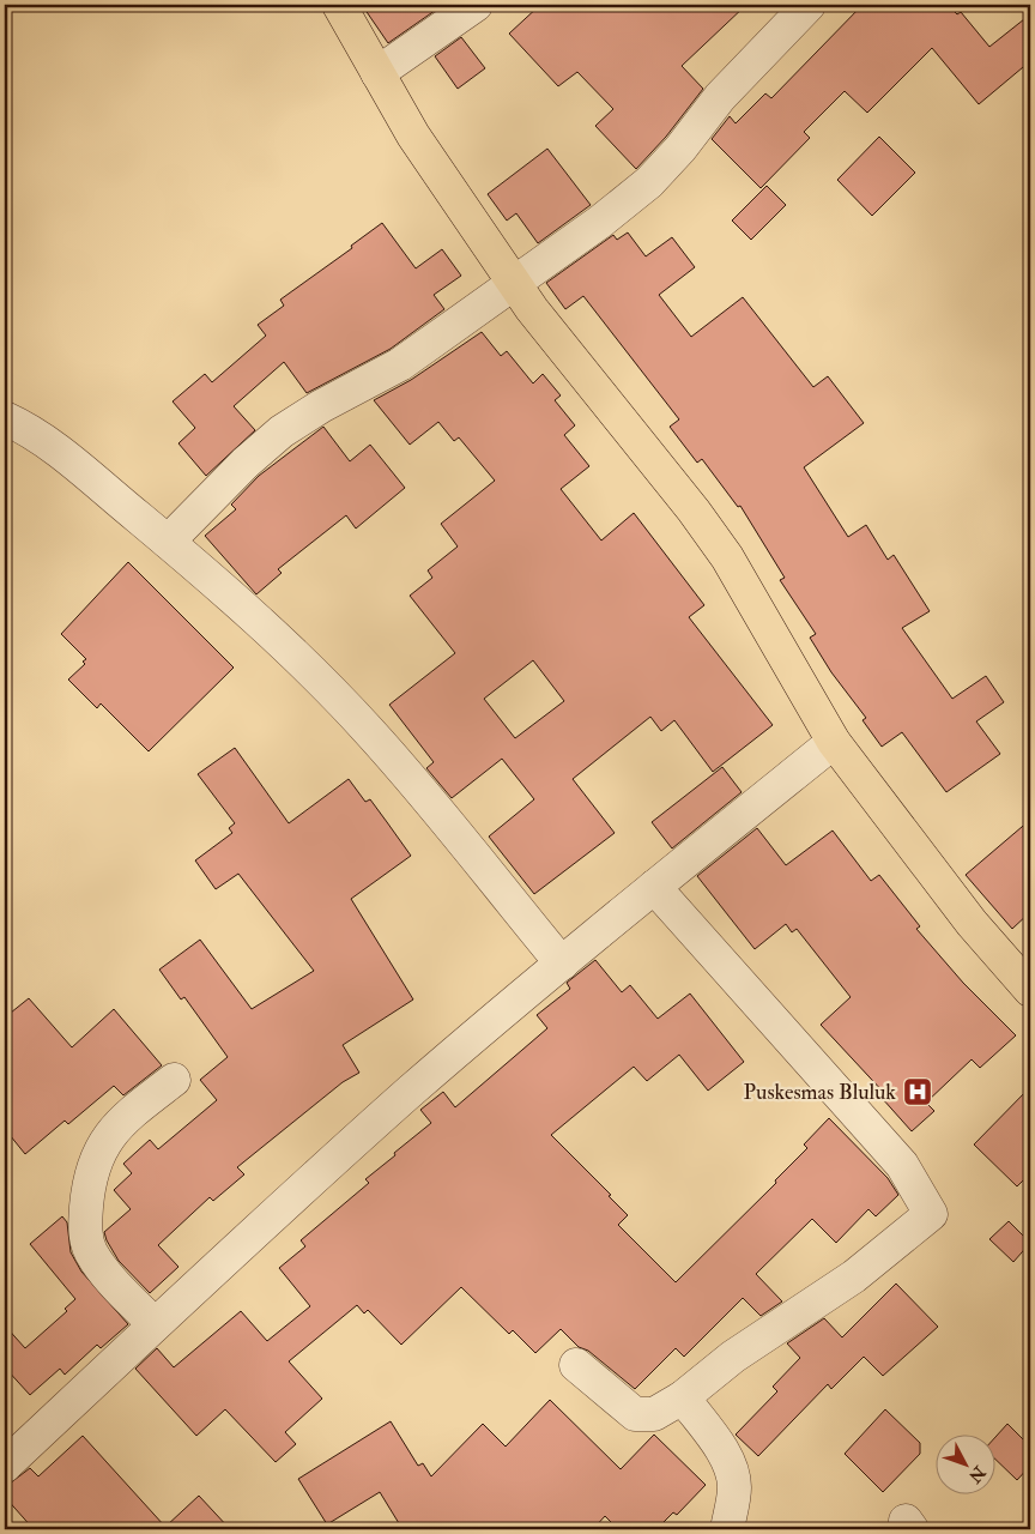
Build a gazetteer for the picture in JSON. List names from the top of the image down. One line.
{"places":{"hospital":["Puskesmas Bluluk"]},"north":"bottom right"}
